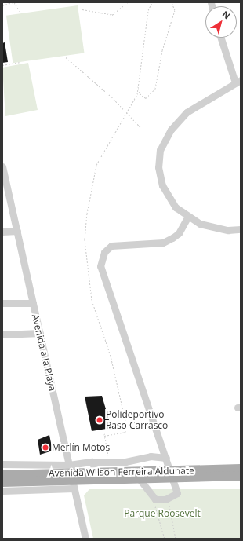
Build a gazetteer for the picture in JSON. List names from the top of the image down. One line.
{"streets":{"main road":["Avenida Wilson Ferreira Aldunate"],"street":["Avenida a la Playa"]},"crossings":[["Avenida a la Playa","Avenida Wilson Ferreira Aldunate"]],"parks":["Parque Roosevelt"],"places":["Polideportivo Paso Carrasco","Merlín Motos"],"north":"top right"}
